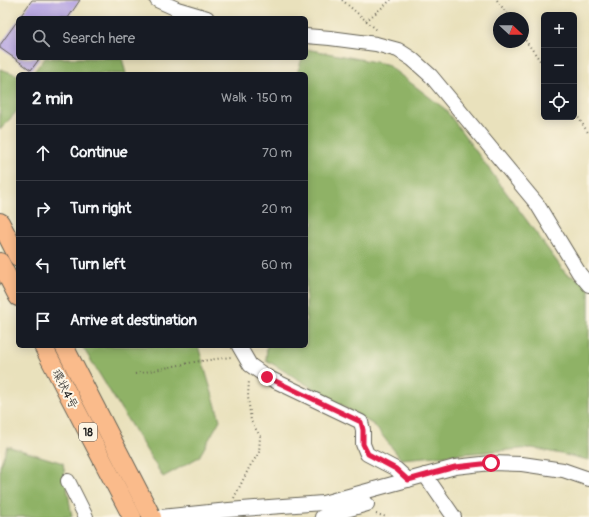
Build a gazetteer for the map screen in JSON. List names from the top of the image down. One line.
{"streets":{"main road":["環状4号","18"]},"north":"right","page":{"map_buttons":["+","−"],"search":"Search here","heading":["2 min","Walk · 150 m"],"list":[["Continue","70 m"],["Turn right","20 m"],["Turn left","60 m"],"Arrive at destination"]}}
